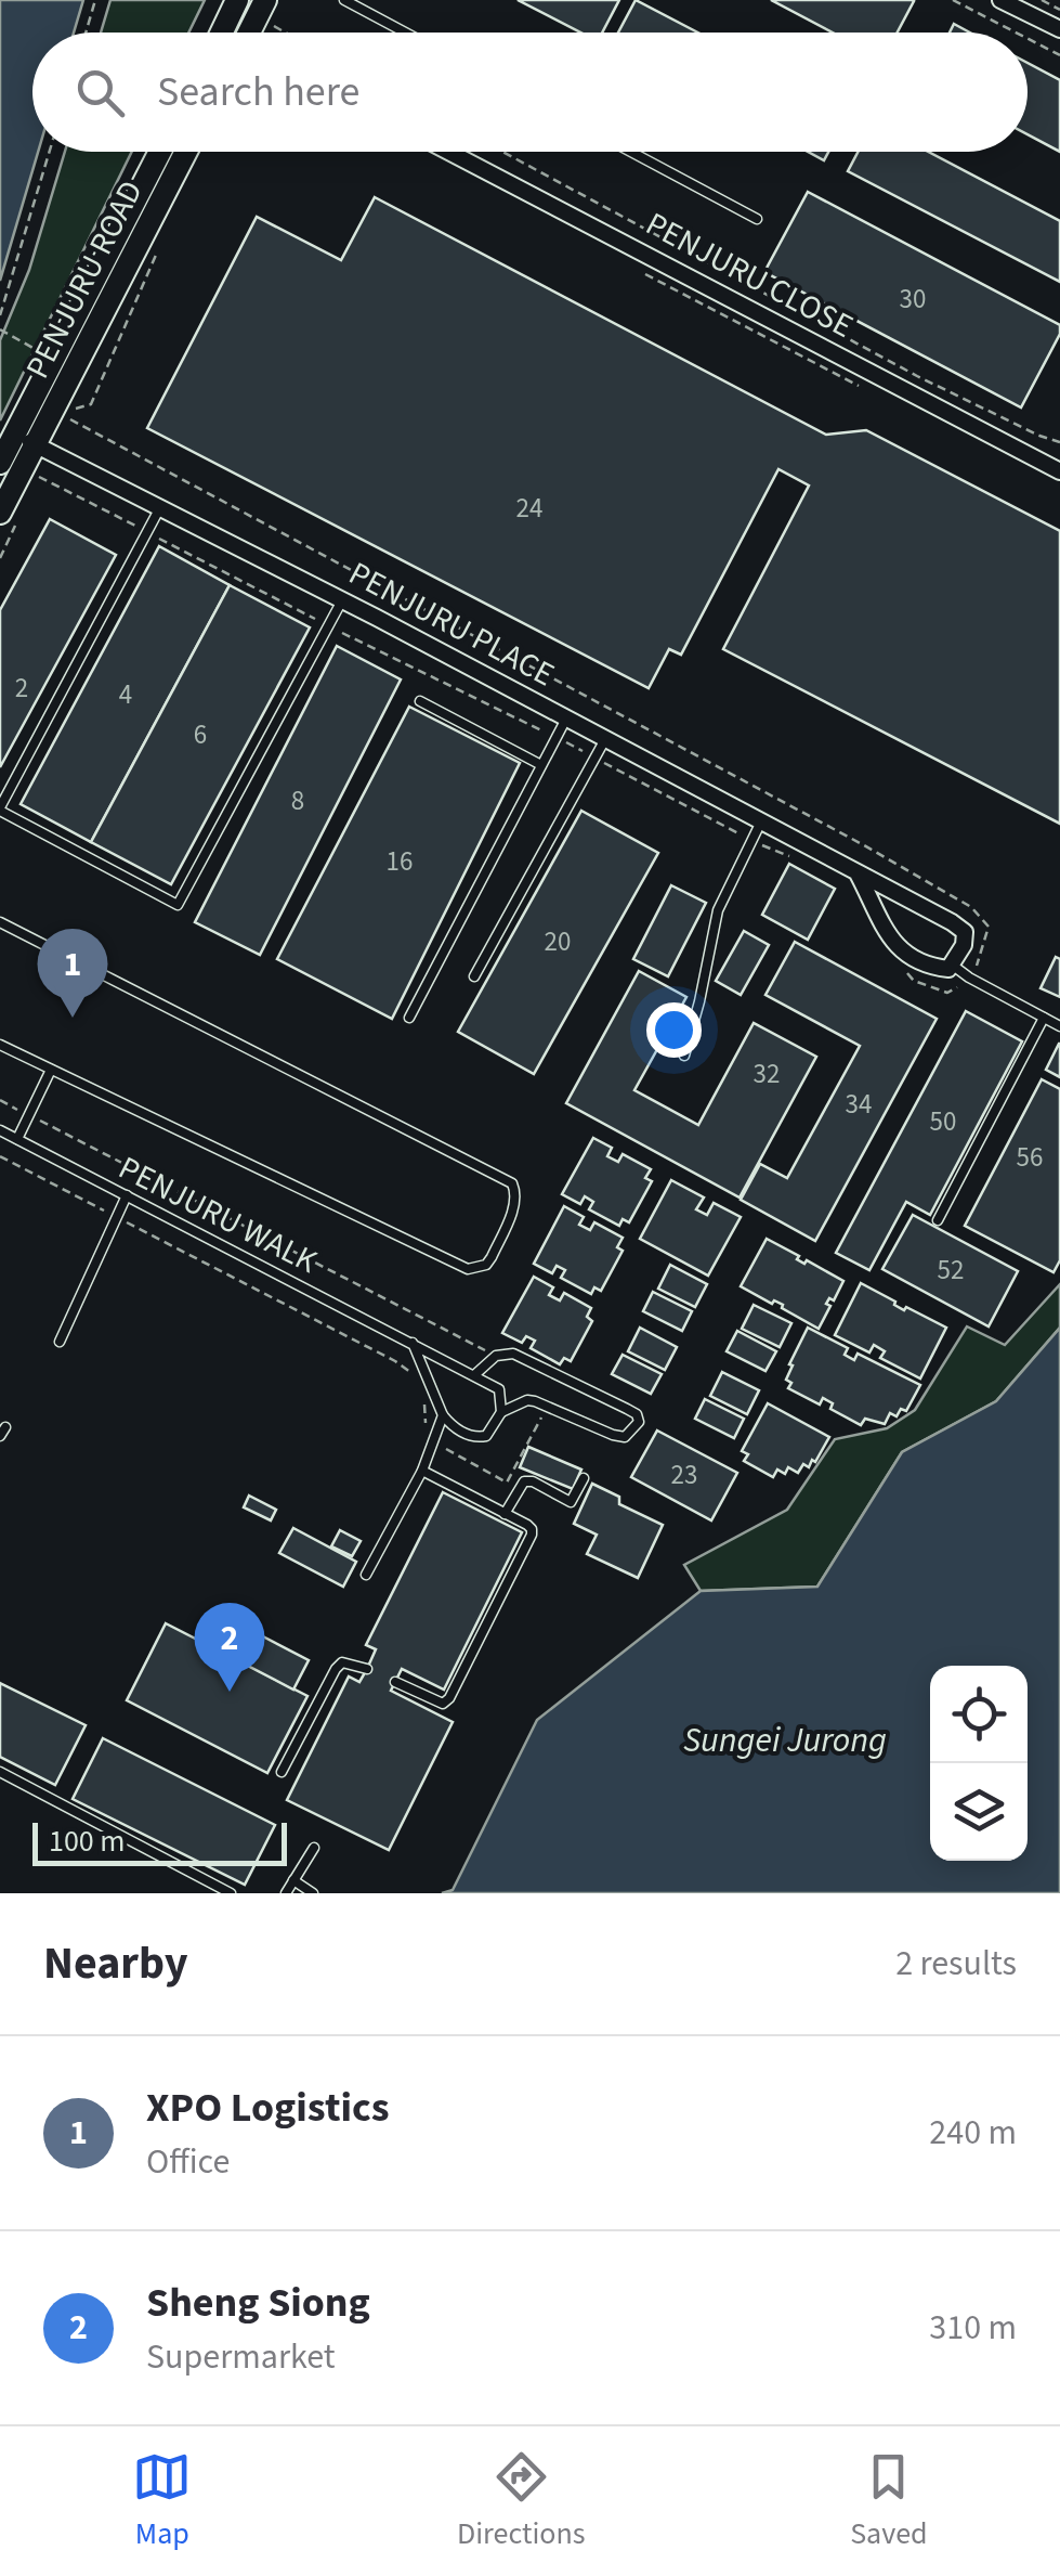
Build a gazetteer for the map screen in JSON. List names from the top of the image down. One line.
{"streets":{"main road":["PENJURU ROAD"],"street":["PENJURU CLOSE","PENJURU PLACE"],"lane":["PENJURU WALK"]},"crossings":[["PENJURU ROAD","PENJURU PLACE"]],"water":["Sungei Jurong"],"house_numbers":["30","24","2","4","6","8","16","20","32","34","50","56","52","23"],"scale_bar":"100 m","page":{"search":"Search here","pins":["1","2"],"scale":"100 m","heading":["Nearby","2 results"],"list":[{"mark":"1","name":"XPO Logistics","note":"Office","value":"240 m"},{"mark":"2","name":"Sheng Siong","note":"Supermarket","value":"310 m"}],"nav":["Map","Directions","Saved"]}}
